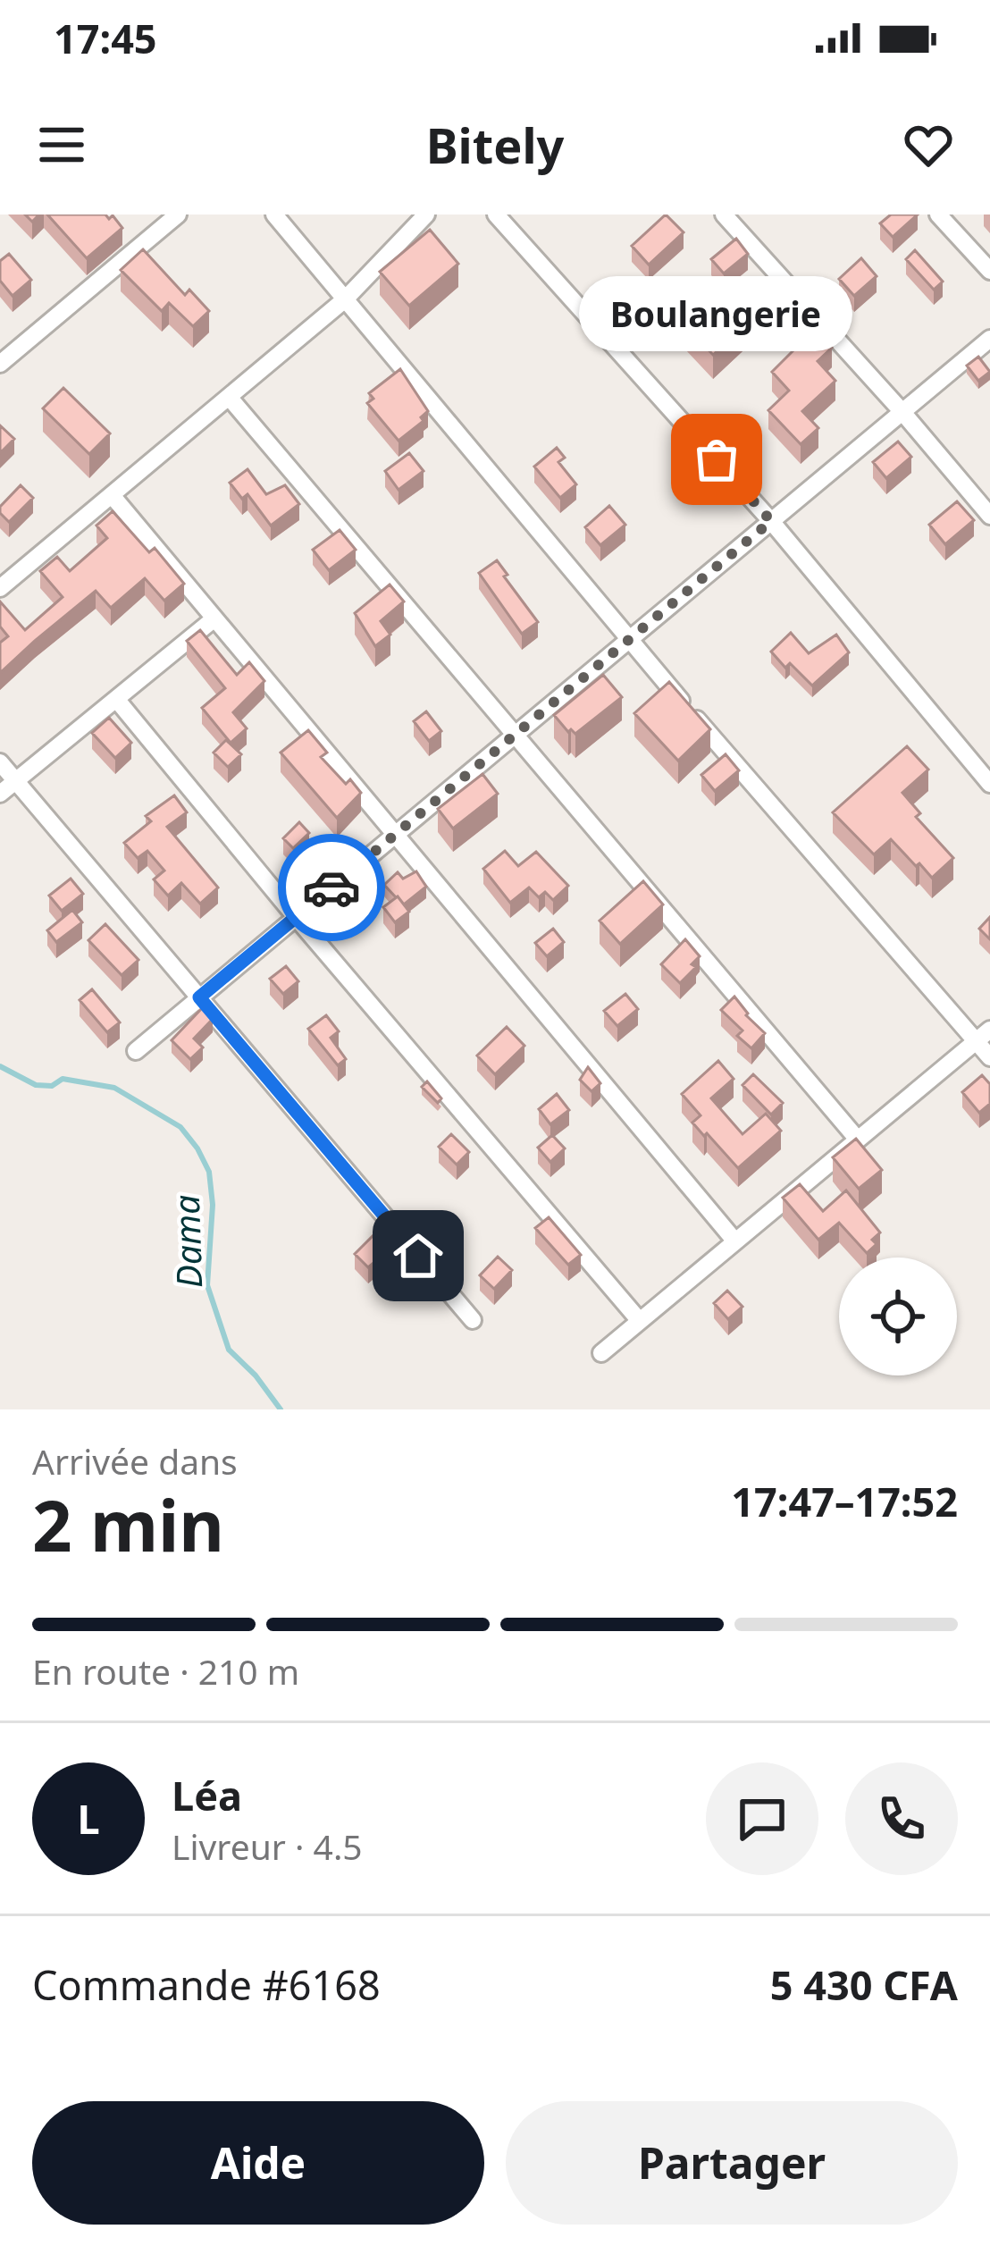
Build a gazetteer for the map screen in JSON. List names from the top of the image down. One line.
{"water":["Dama"],"places":["Boulangerie"],"page":{"status":"17:45","header":"Bitely","bubble":"Boulangerie","heading":["2 min","Arrivée dans","17:47–17:52"],"panel":["Léa","Livreur · 4.5","Commande #6168","5 430 CFA"],"bar":"En route · 210 m","round":"L","buttons":["Aide","Partager"]}}
